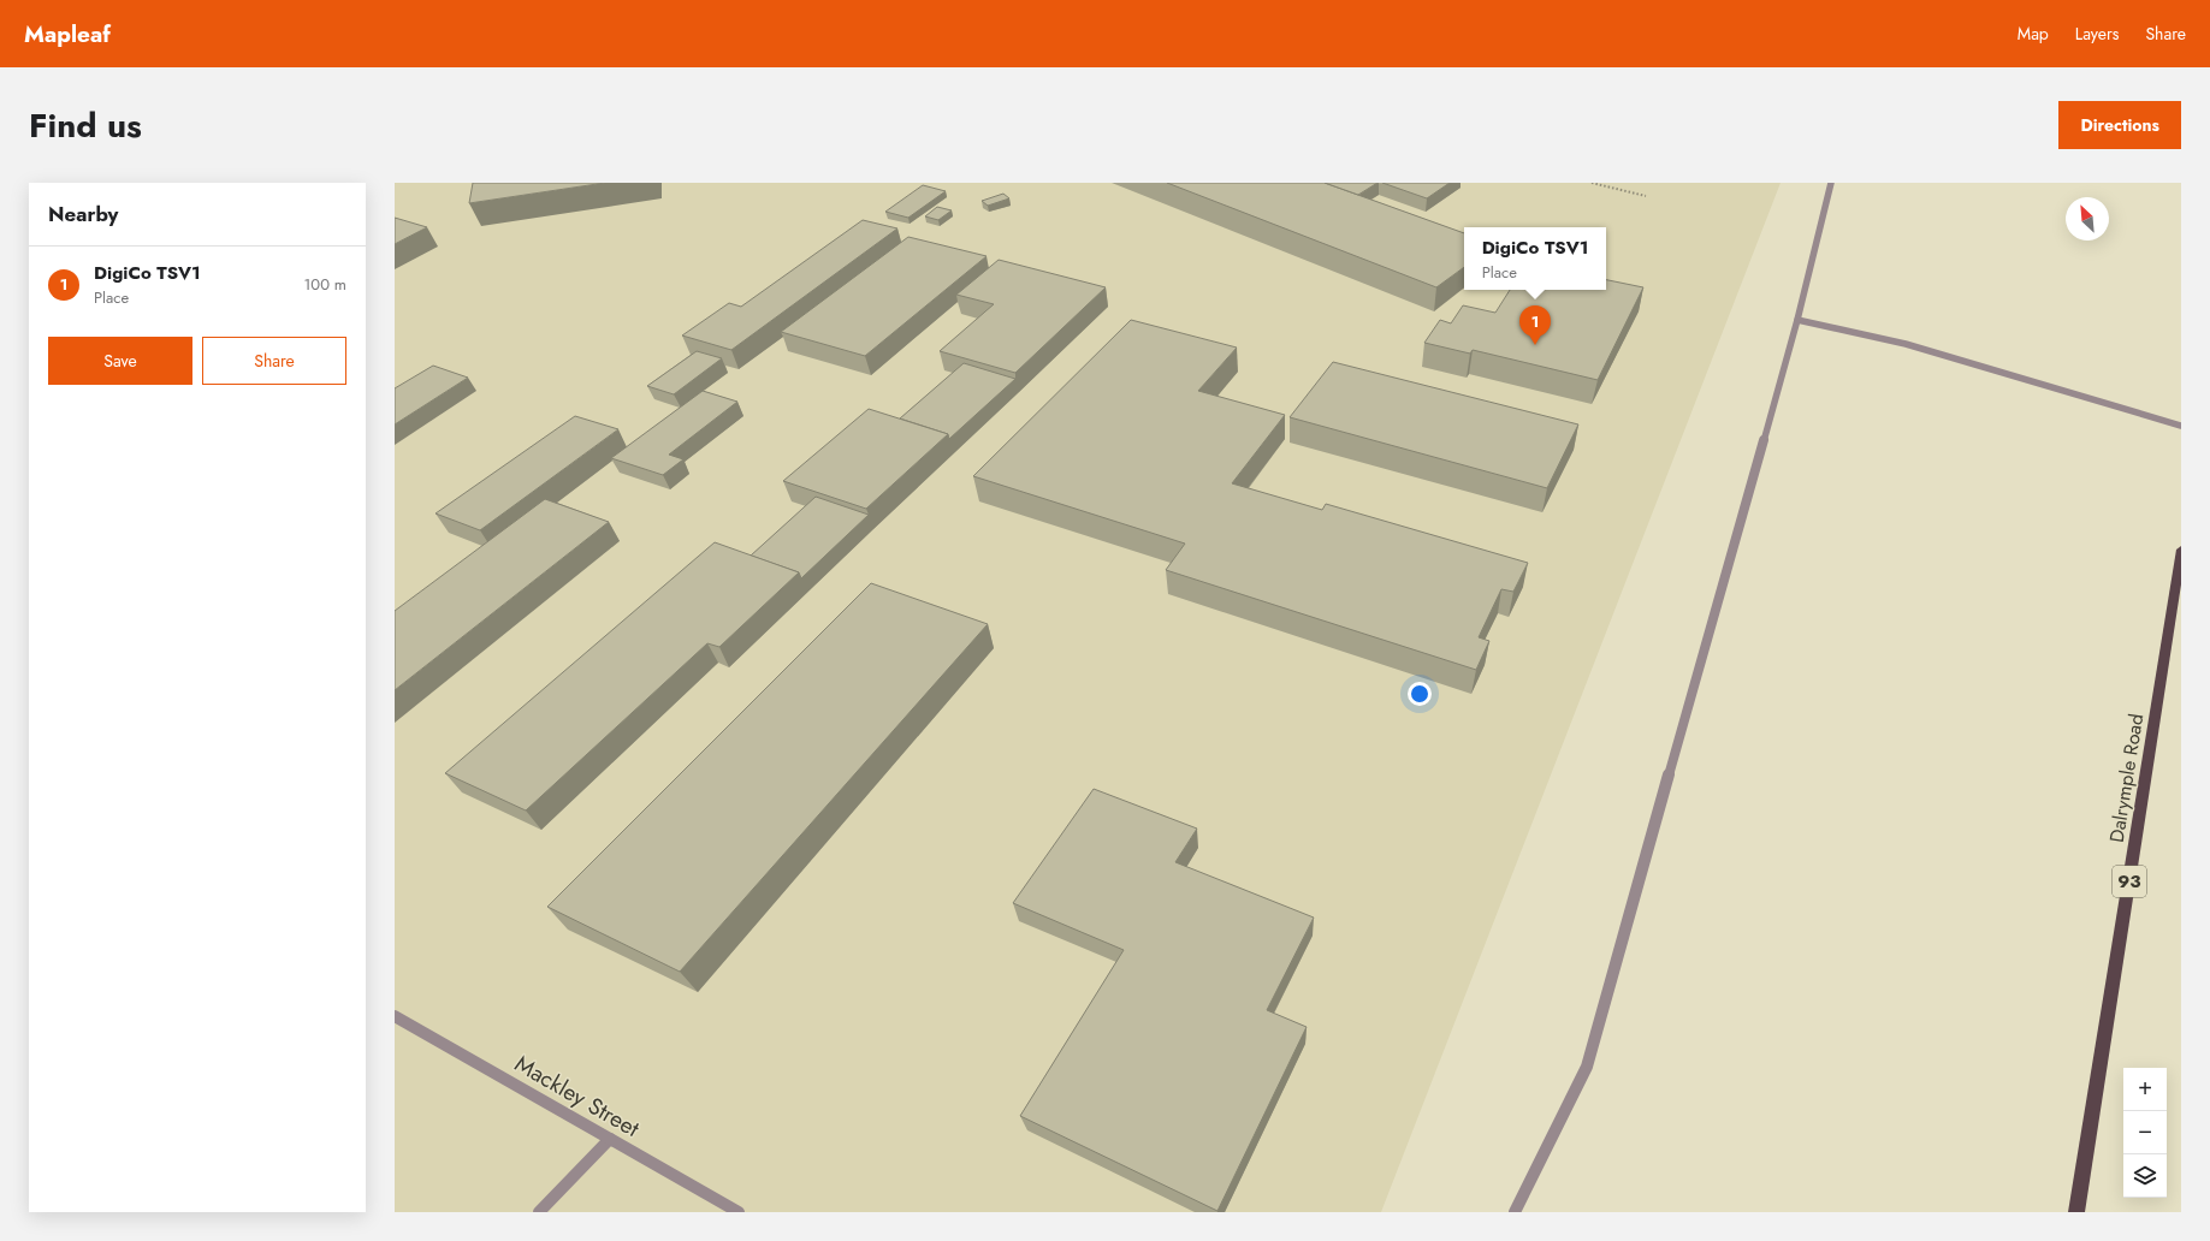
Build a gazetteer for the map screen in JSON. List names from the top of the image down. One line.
{"streets":{"main road":["Dalrymple Road","93"],"street":["Mackley Street"]},"north":"top left","page":{"header":"Mapleaf","nav":["Map","Layers","Share"],"title":"Find us","buttons":["Directions",["Save","Share"]],"heading":"Nearby","popup":["DigiCo TSV1","Place"],"list":[{"mark":"1","name":"DigiCo TSV1","note":"Place","value":"100 m"}],"pins":"1","map_buttons":["+","−"]}}
